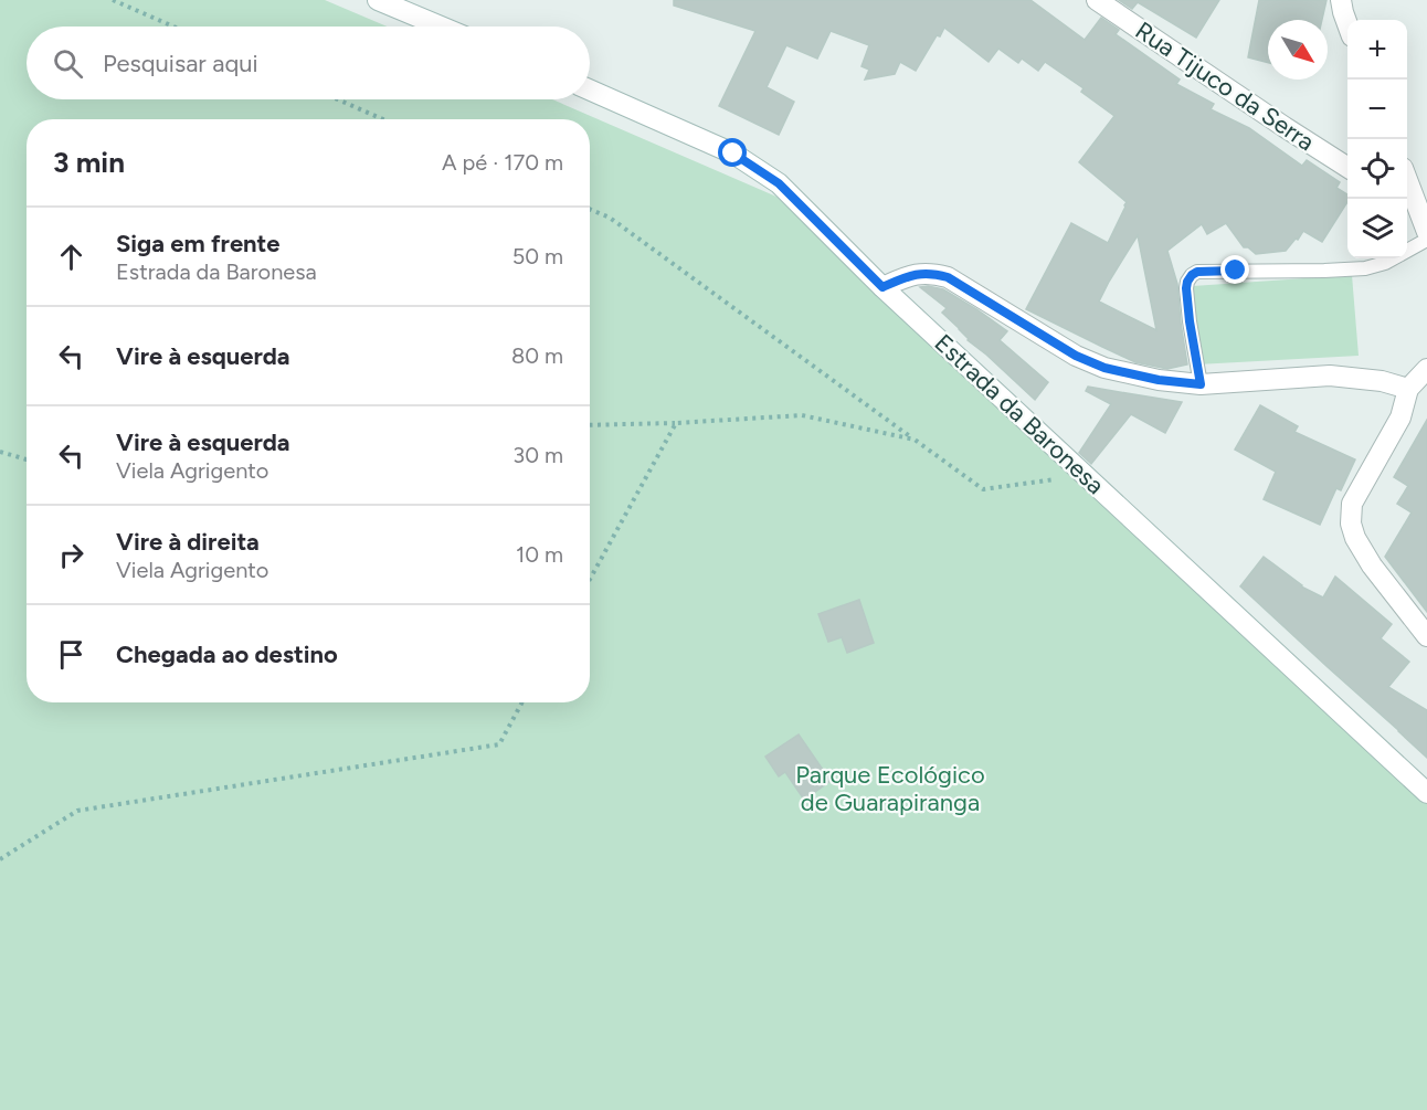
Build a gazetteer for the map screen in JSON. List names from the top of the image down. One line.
{"streets":{"street":["Rua Tijuco da Serra","Estrada da Baronesa"]},"parks":["Parque Ecológico de Guarapiranga"],"north":"bottom right","page":{"map_buttons":["+","−"],"search":"Pesquisar aqui","heading":["3 min","A pé · 170 m"],"list":[["Siga em frente","Estrada da Baronesa","50 m"],["Vire à esquerda","80 m"],["Vire à esquerda","Viela Agrigento","30 m"],["Vire à direita","Viela Agrigento","10 m"],"Chegada ao destino"]}}
